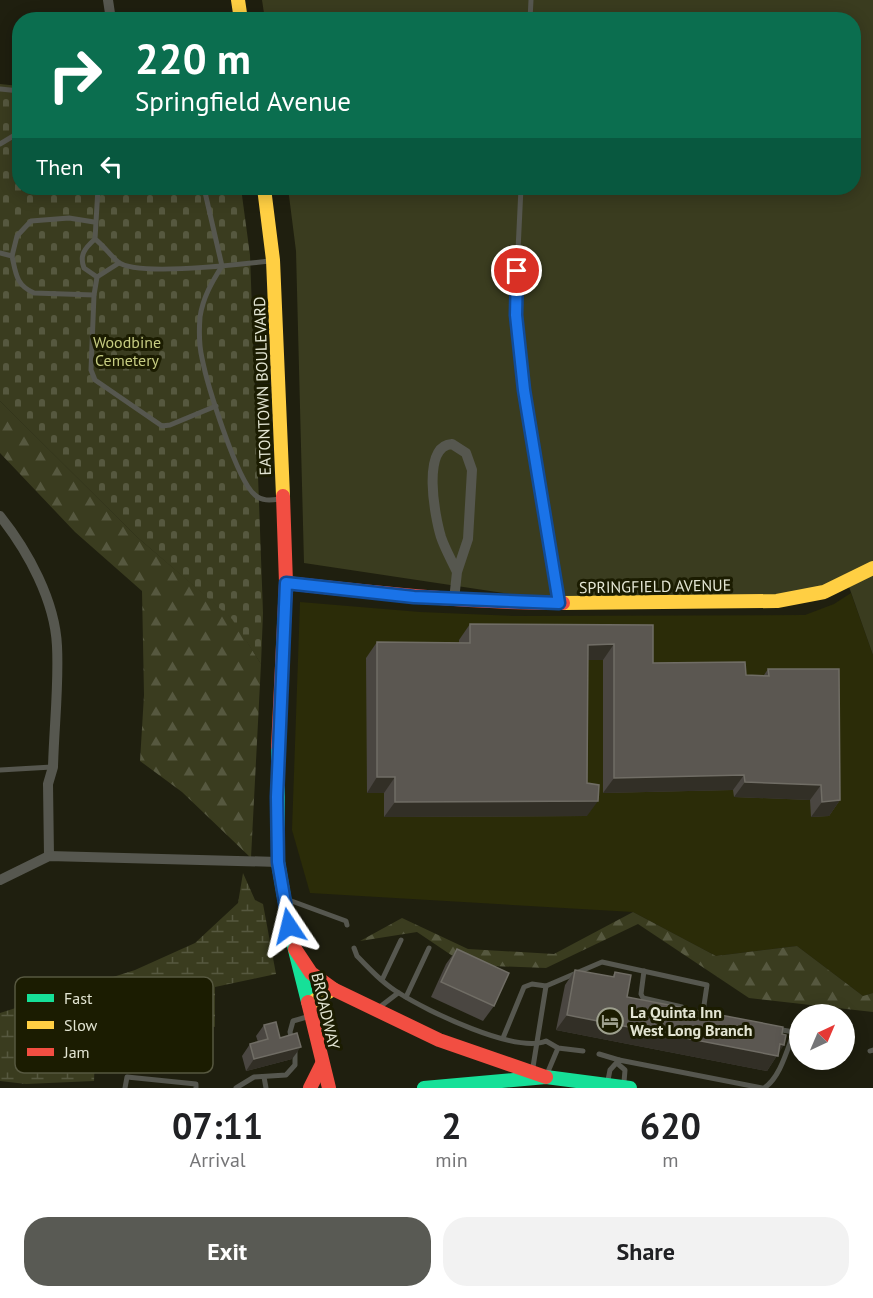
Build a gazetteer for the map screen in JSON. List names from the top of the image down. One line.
{"streets":{"main road":["EATONTOWN BOULEVARD","SPRINGFIELD AVENUE","BROADWAY"]},"crossings":[["EATONTOWN BOULEVARD","SPRINGFIELD AVENUE"],["EATONTOWN BOULEVARD","BROADWAY"],["SPRINGFIELD AVENUE","BROADWAY"]],"parks":["Woodbine Cemetery"],"places":{"hotel":["La Quinta Inn West Long Branch"]},"legend":["Fast","Slow","Jam"],"north":"top right","page":{"turn":["220 m","Springfield Avenue"],"then":"Then","eta":["07:11","Arrival","2","min","620","m"],"buttons":["Exit","Share"]}}
